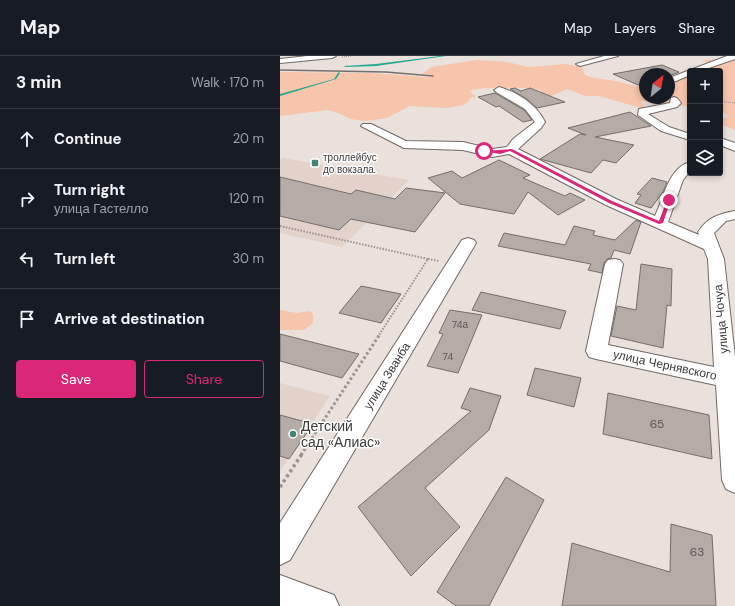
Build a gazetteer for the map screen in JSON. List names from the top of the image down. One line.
{"streets":{"street":["улица Чочуа","улица Чернявского","улица Званба"]},"crossings":[["улица Чочуа","улица Чернявского"]],"places":{"transit":["троллейбус до вокзала."],"other":["Детский сад «Алиас»"]},"house_numbers":["74а","74","65","63"],"north":"top right","page":{"header":"Map","nav":["Map","Layers","Share"],"heading":["3 min","Walk · 170 m"],"map_buttons":["+","−"],"list":[["Continue","20 m"],["Turn right","улица Гастелло","120 m"],["Turn left","30 m"],"Arrive at destination"],"buttons":["Save","Share"]}}
